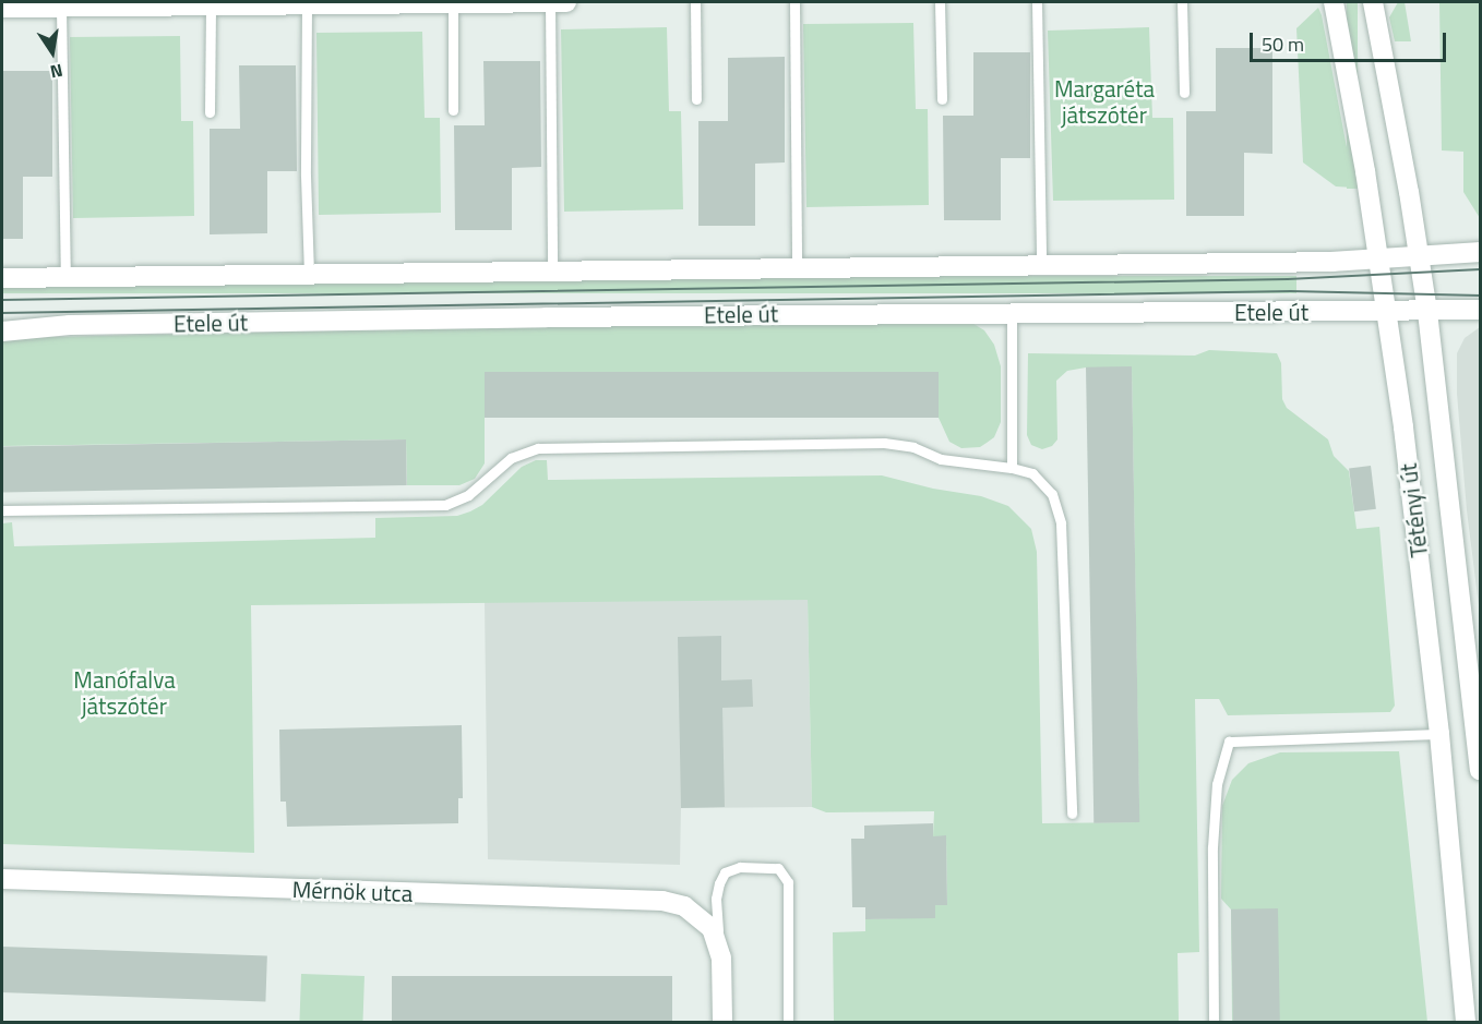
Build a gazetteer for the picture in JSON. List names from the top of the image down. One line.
{"streets":{"main road":["Etele út","Tétényi út","Mérnök utca"]},"crossings":[["Etele út","Tétényi út"]],"parks":["Margaréta játszótér","Manófalva játszótér"],"scale_bar":"50 m","north":"bottom"}
